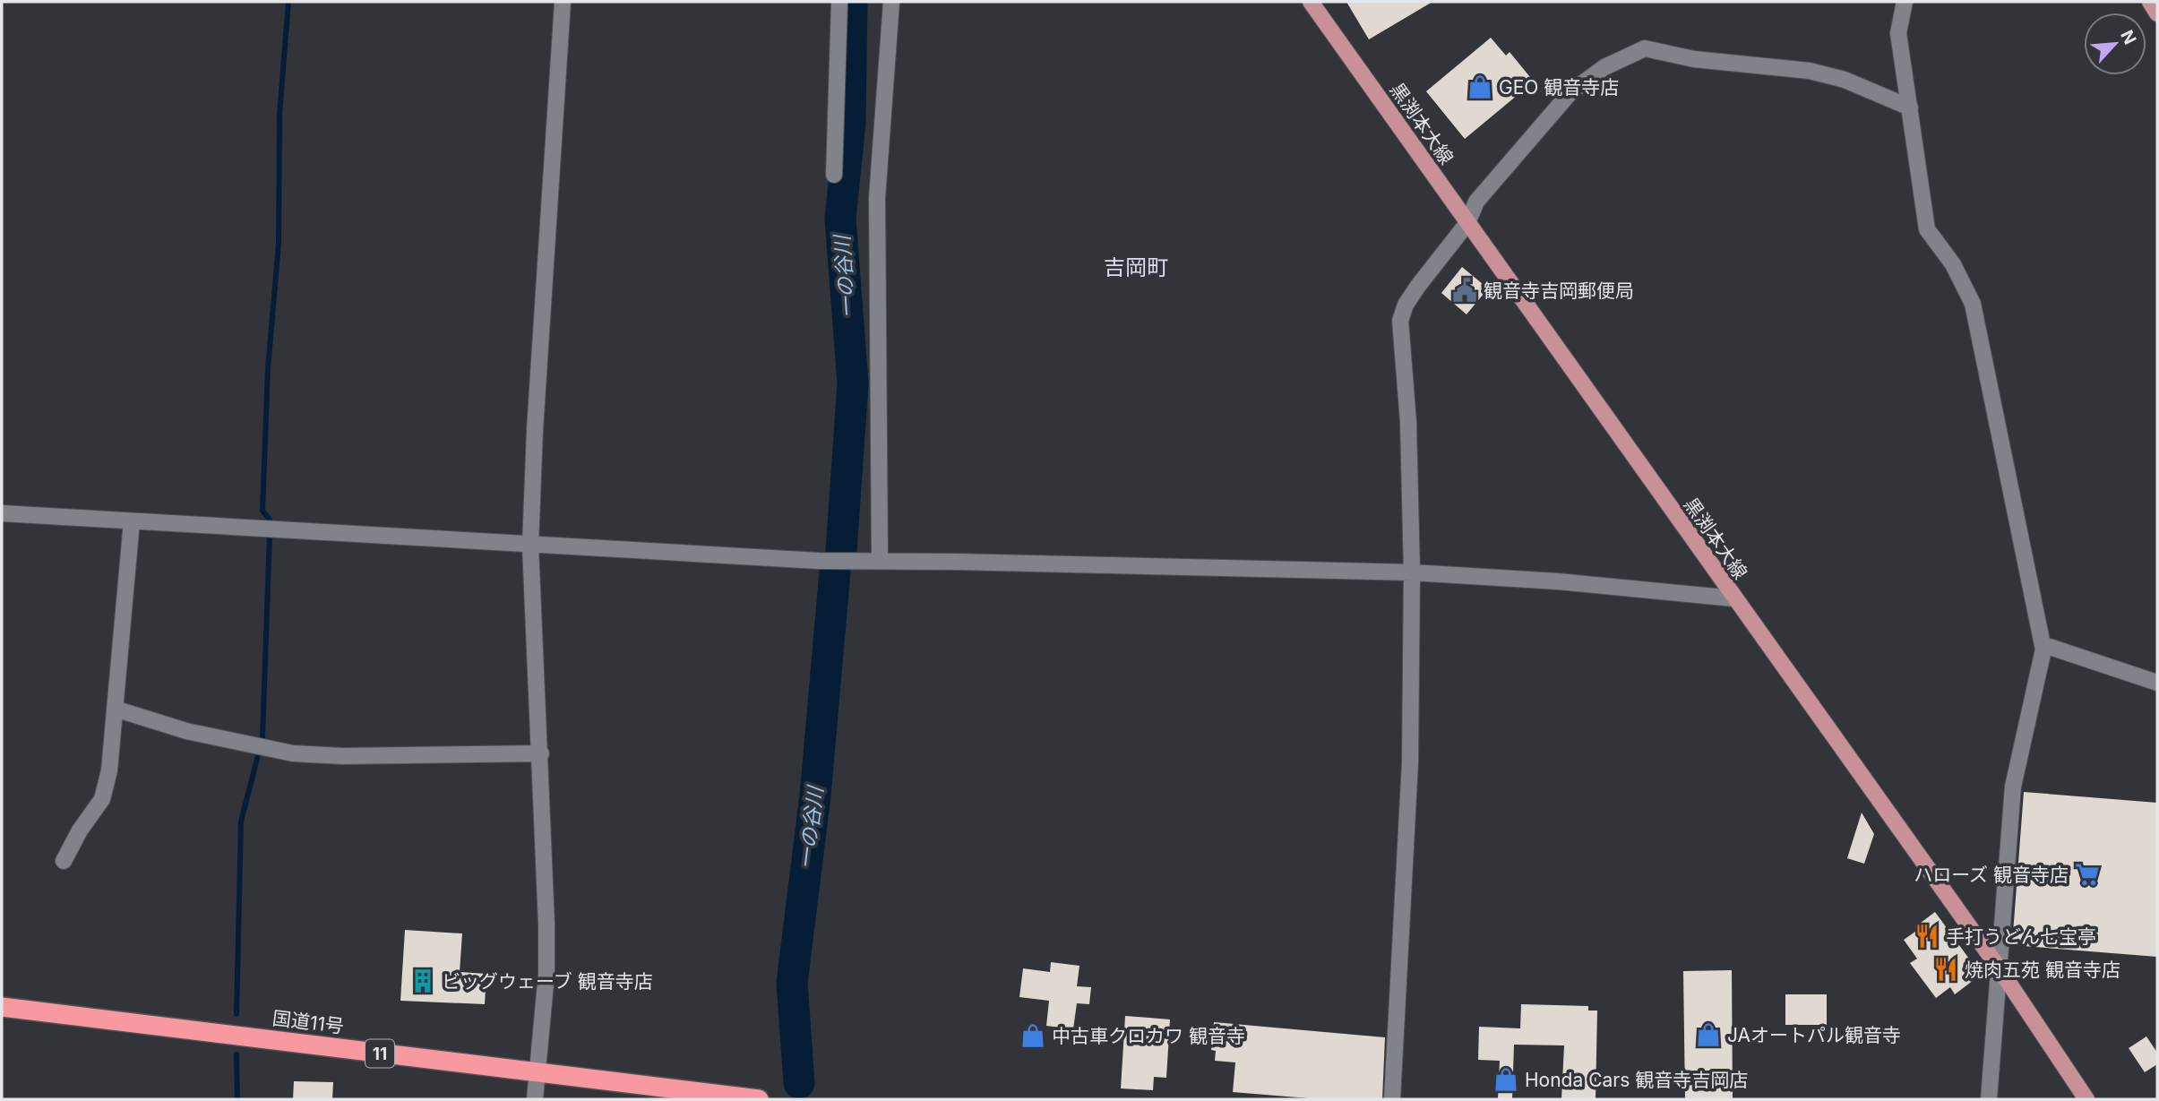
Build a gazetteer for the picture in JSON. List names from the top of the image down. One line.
{"streets":{"highway":["国道11号","11"],"main road":["黒渕本大線"]},"districts":["吉岡町"],"water":["一の谷川"],"places":{"shop":["GEO 観音寺店","JAオートパル観音寺","中古車クロカワ 観音寺","Honda Cars 観音寺吉岡店"],"public building":["観音寺吉岡郵便局"],"supermarket":["ハローズ 観音寺店"],"restaurant":["手打うどん七宝亭","焼肉五苑 観音寺店"],"building":["ビッグウェーブ 観音寺店"]},"north":"top right"}
